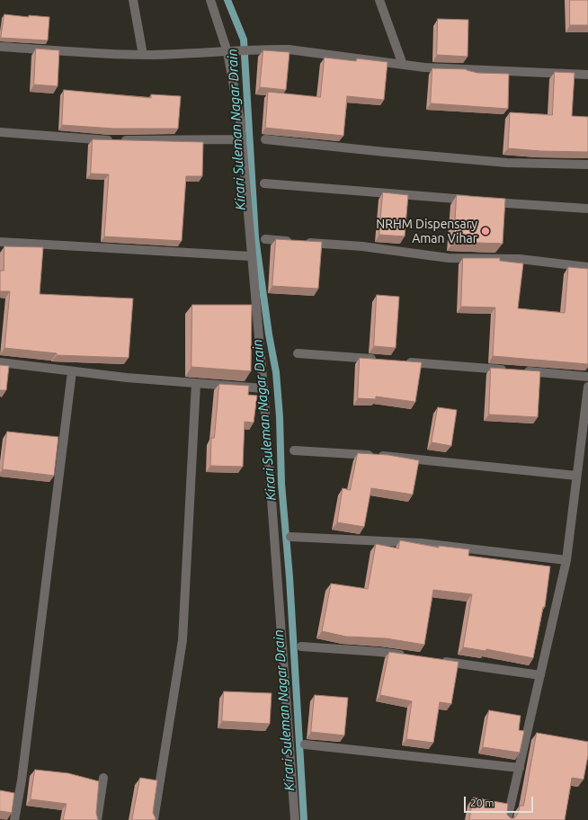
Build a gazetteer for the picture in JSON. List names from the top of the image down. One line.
{"water":["Kirari Suleman Nagar Drain"],"places":["NRHM Dispensary Aman Vihar"],"scale_bar":"20 m"}
